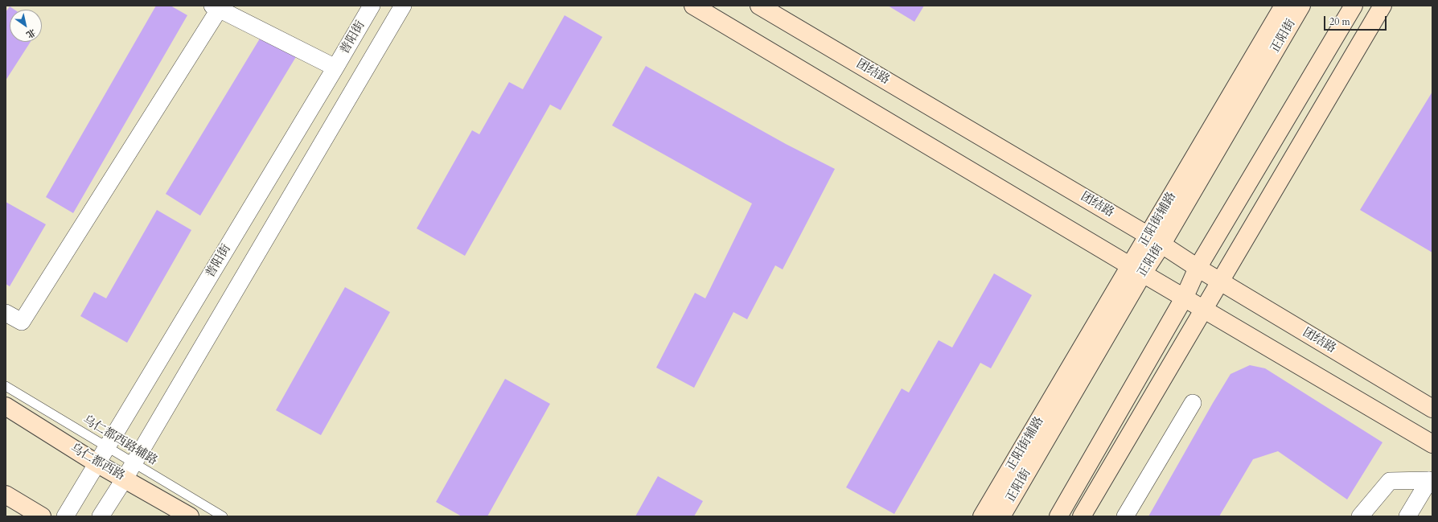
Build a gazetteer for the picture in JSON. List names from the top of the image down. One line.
{"streets":{"street":["正阳街","普阳街","团结路","正阳街辅路","乌仁都西路"],"lane":["乌仁都西路辅路"]},"crossings":[["正阳街","团结路"],["正阳街","正阳街辅路"],["普阳街","乌仁都西路辅路"],["普阳街","乌仁都西路"],["团结路","正阳街辅路"]],"scale_bar":"20 m","north":"bottom right"}
